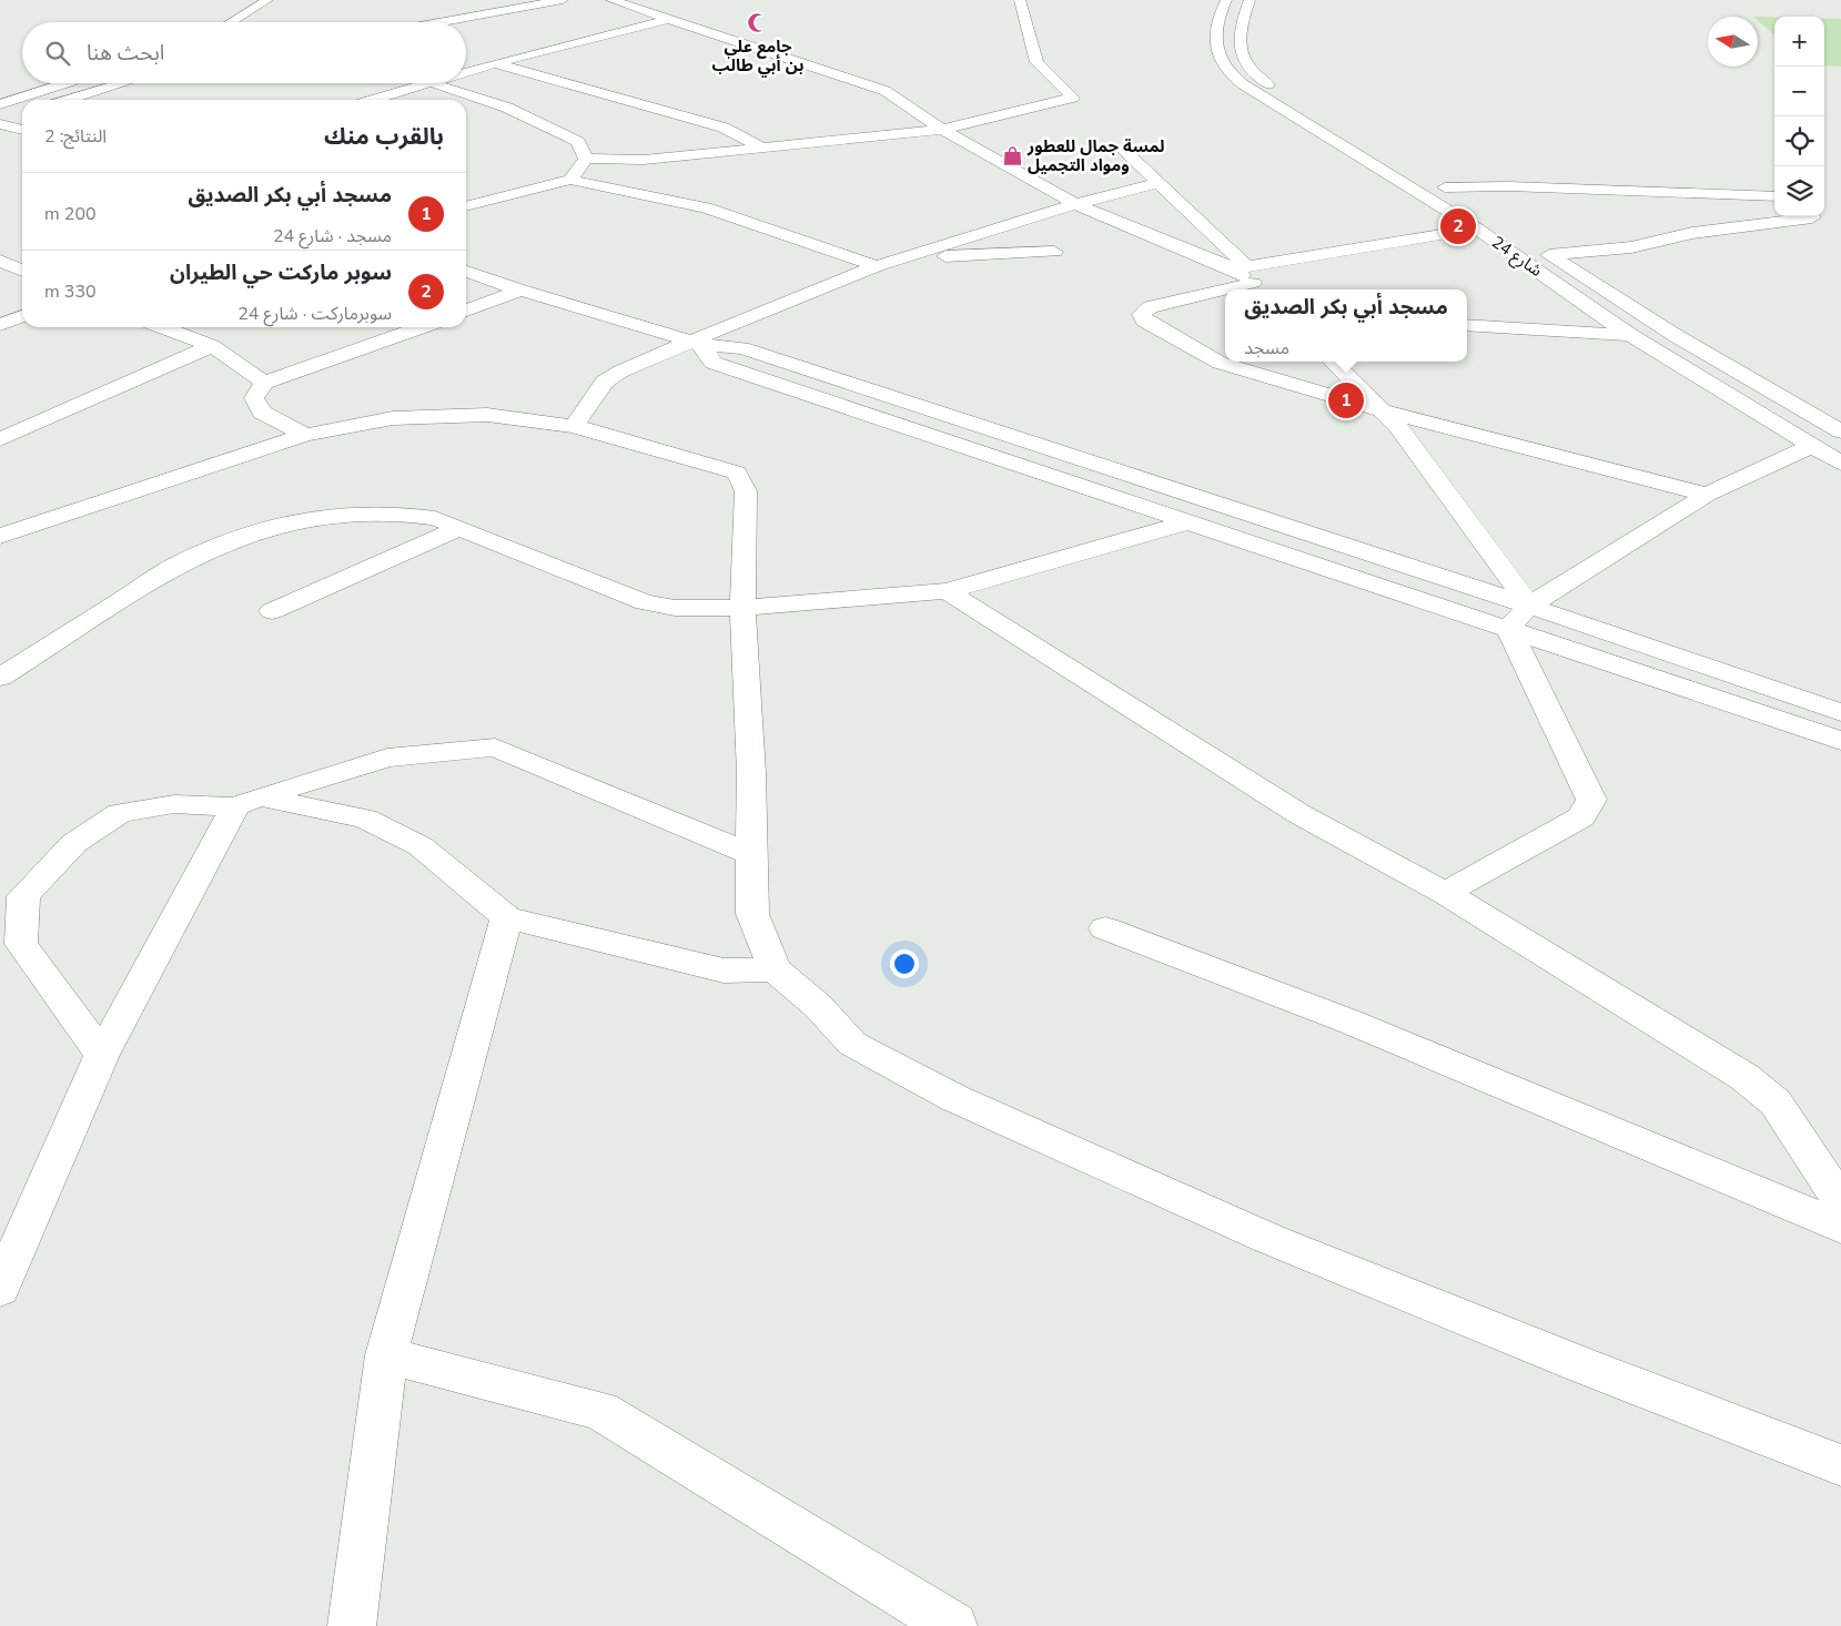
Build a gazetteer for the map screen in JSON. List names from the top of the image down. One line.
{"streets":{"street":["شارع 24"]},"places":{"mosque":["جامع علي بن أبي طالب"],"shop":["لمسة جمال للعطور ومواد التجميل"]},"north":"left","page":{"map_buttons":["+","−"],"search":"ابحث هنا","heading":["بالقرب منك","النتائج: 2"],"list":[{"mark":"1","name":"مسجد أبي بكر الصديق","note":"مسجد · شارع 24","value":"200 m"},{"mark":"2","name":"سوبر ماركت حي الطيران","note":"سوبرماركت · شارع 24","value":"330 m"}],"pins":["2","1"],"popup":["مسجد أبي بكر الصديق","مسجد"]}}
